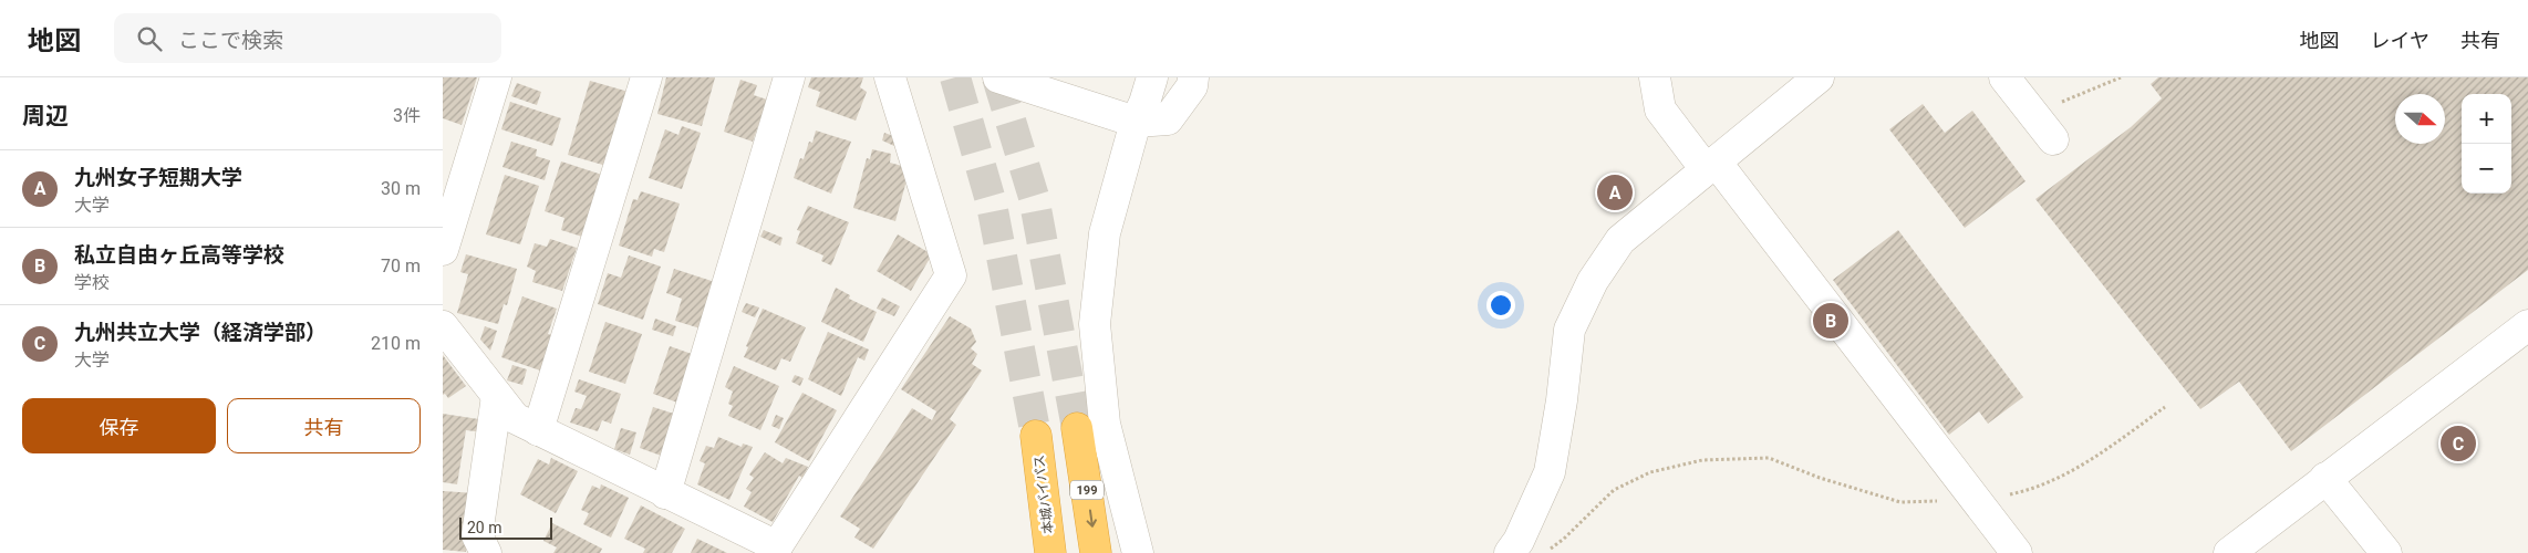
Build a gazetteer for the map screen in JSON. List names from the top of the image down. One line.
{"streets":{"highway":["199","本城バイパス"]},"scale_bar":"20 m","north":"right","page":{"header":"地図","search":"ここで検索","nav":["地図","レイヤ","共有"],"heading":["周辺","3件"],"map_buttons":["+","−"],"list":[{"mark":"A","name":"九州女子短期大学","note":"大学","value":"30 m"},{"mark":"B","name":"私立自由ヶ丘高等学校","note":"学校","value":"70 m"},{"mark":"C","name":"九州共立大学（経済学部）","note":"大学","value":"210 m"}],"pins":["A","B","C"],"buttons":["保存","共有"],"scale":"20 m"}}
